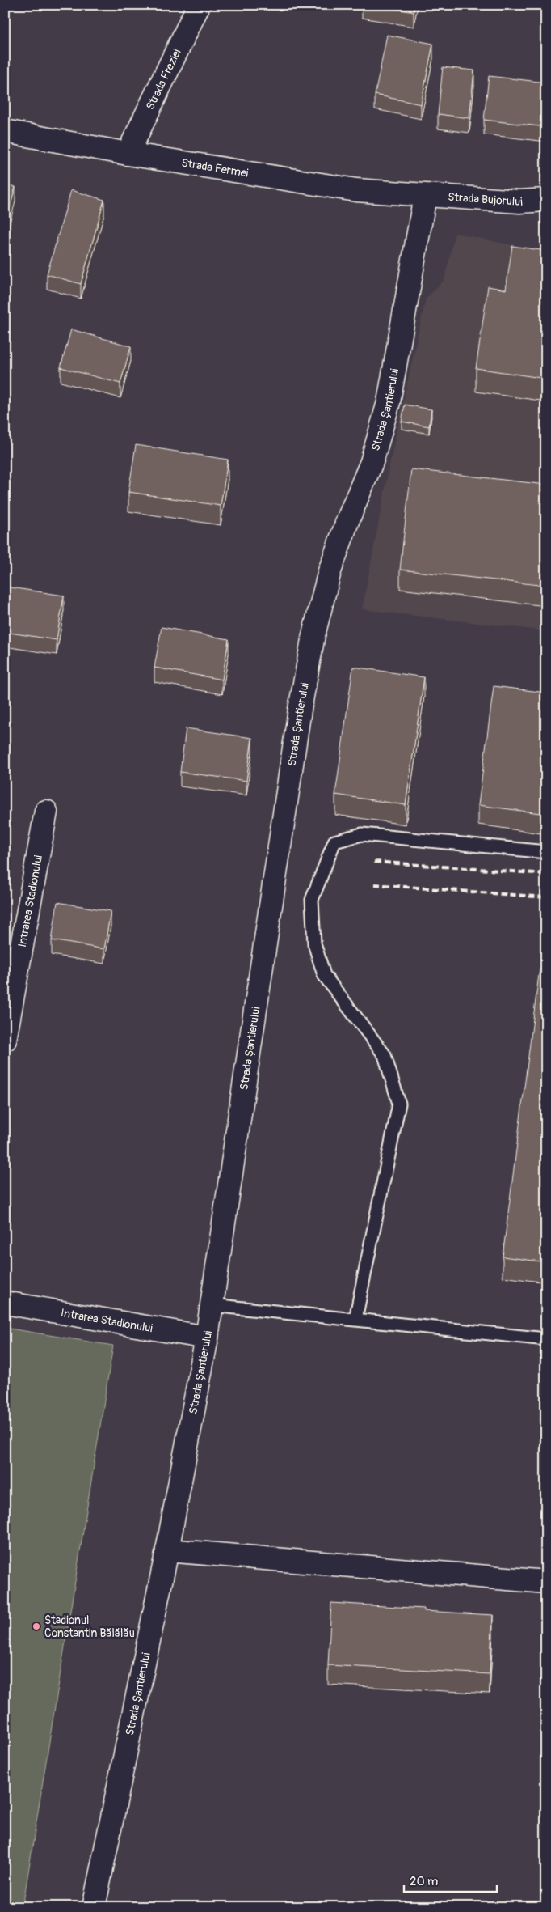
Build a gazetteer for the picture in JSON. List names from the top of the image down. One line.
{"streets":{"street":["Strada Freziei","Strada Fermei","Strada Bujorului","Strada Șantierului","Intrarea Stadionului"]},"crossings":[["Strada Freziei","Strada Fermei"],["Strada Fermei","Strada Bujorului"],["Strada Fermei","Strada Șantierului"],["Strada Bujorului","Strada Șantierului"],["Strada Șantierului","Intrarea Stadionului"]],"places":["Stadionul Constantin Bălălău"],"scale_bar":"20 m"}
